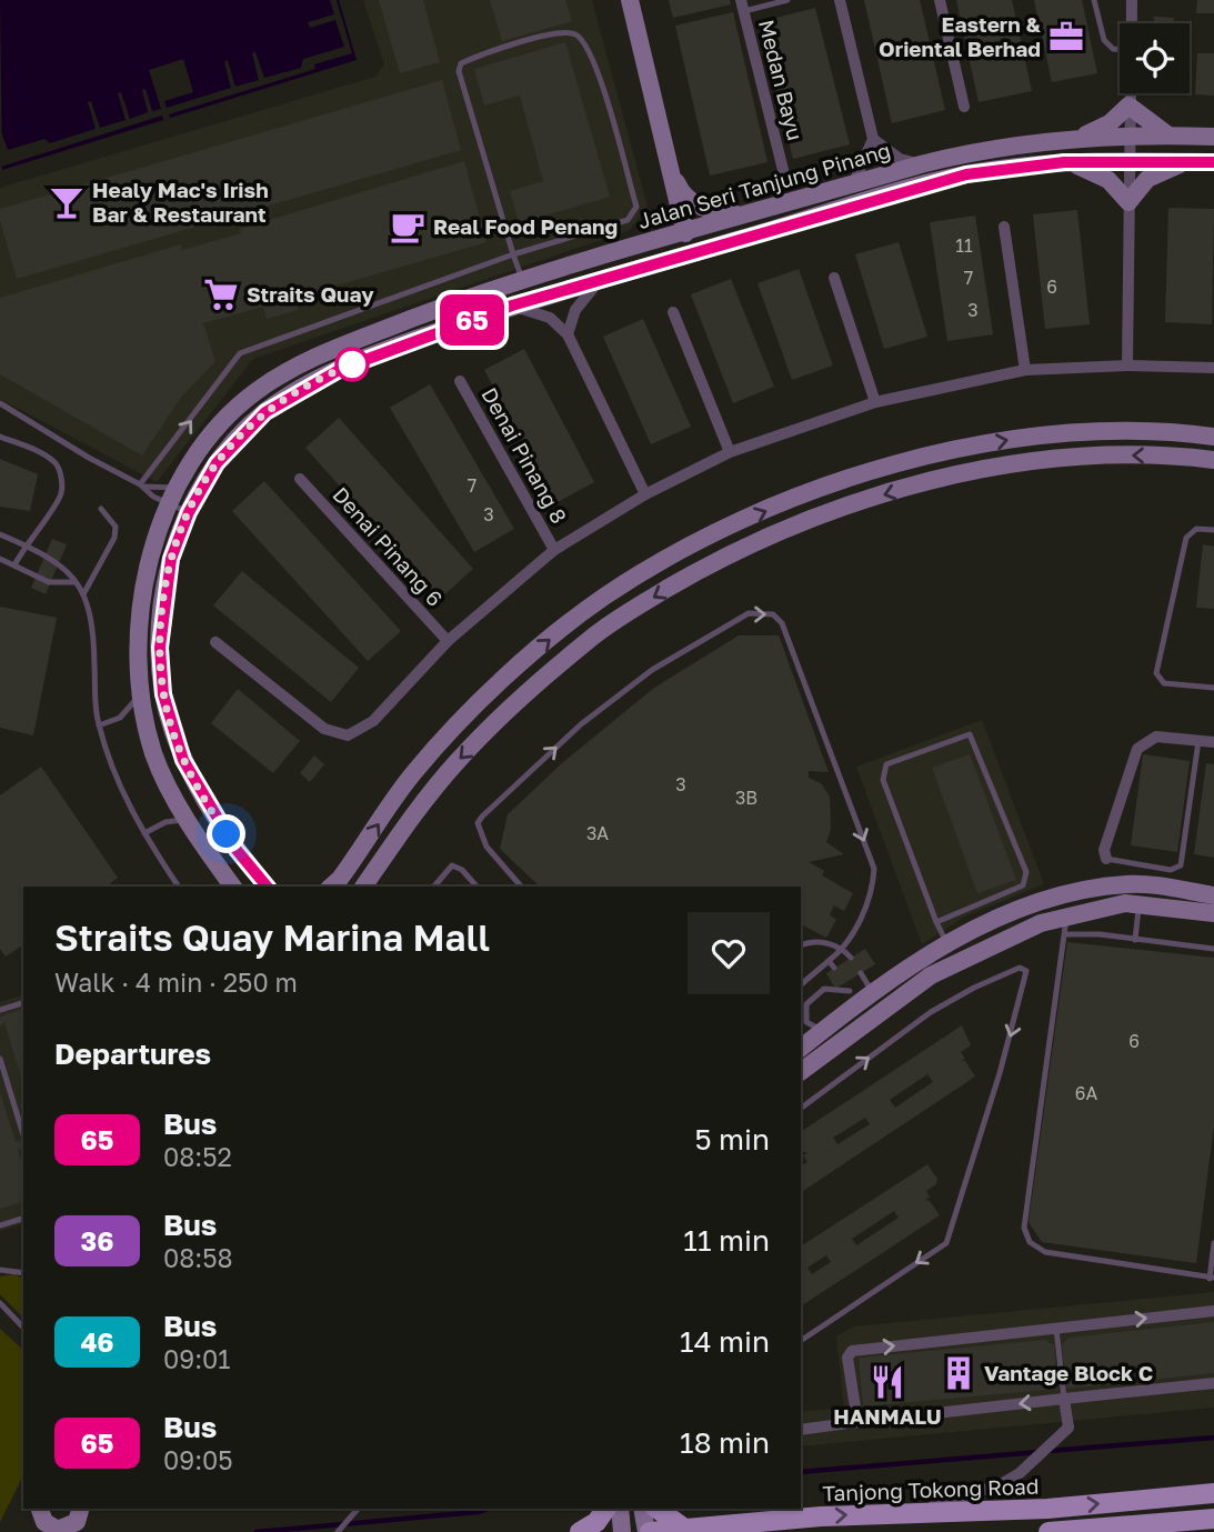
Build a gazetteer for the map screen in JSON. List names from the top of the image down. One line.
{"streets":{"main road":["Jalan Seri Tanjung Pinang","Tanjong Tokong Road"],"street":["Medan Bayu","Denai Pinang 8","Denai Pinang 6"]},"places":{"office":["Eastern & Oriental Berhad"],"bar":["Healy Mac's Irish Bar & Restaurant"],"cafe":["Real Food Penang"],"supermarket":["Straits Quay"],"building":["Vantage Block C"],"restaurant":["HANMALU"]},"lines":["bus line 65"],"house_numbers":["11","7","6","3","7","3","3","3B","3A","6","6A"],"page":{"on_map":"65","heading":[["Straits Quay Marina Mall","Walk · 4 min · 250 m"],"Departures"],"list":[{"mark":"65","name":"Bus","note":"08:52","value":"5 min"},{"mark":"36","name":"Bus","note":"08:58","value":"11 min"},{"mark":"46","name":"Bus","note":"09:01","value":"14 min"},{"mark":"65","name":"Bus","note":"09:05","value":"18 min"}]}}
